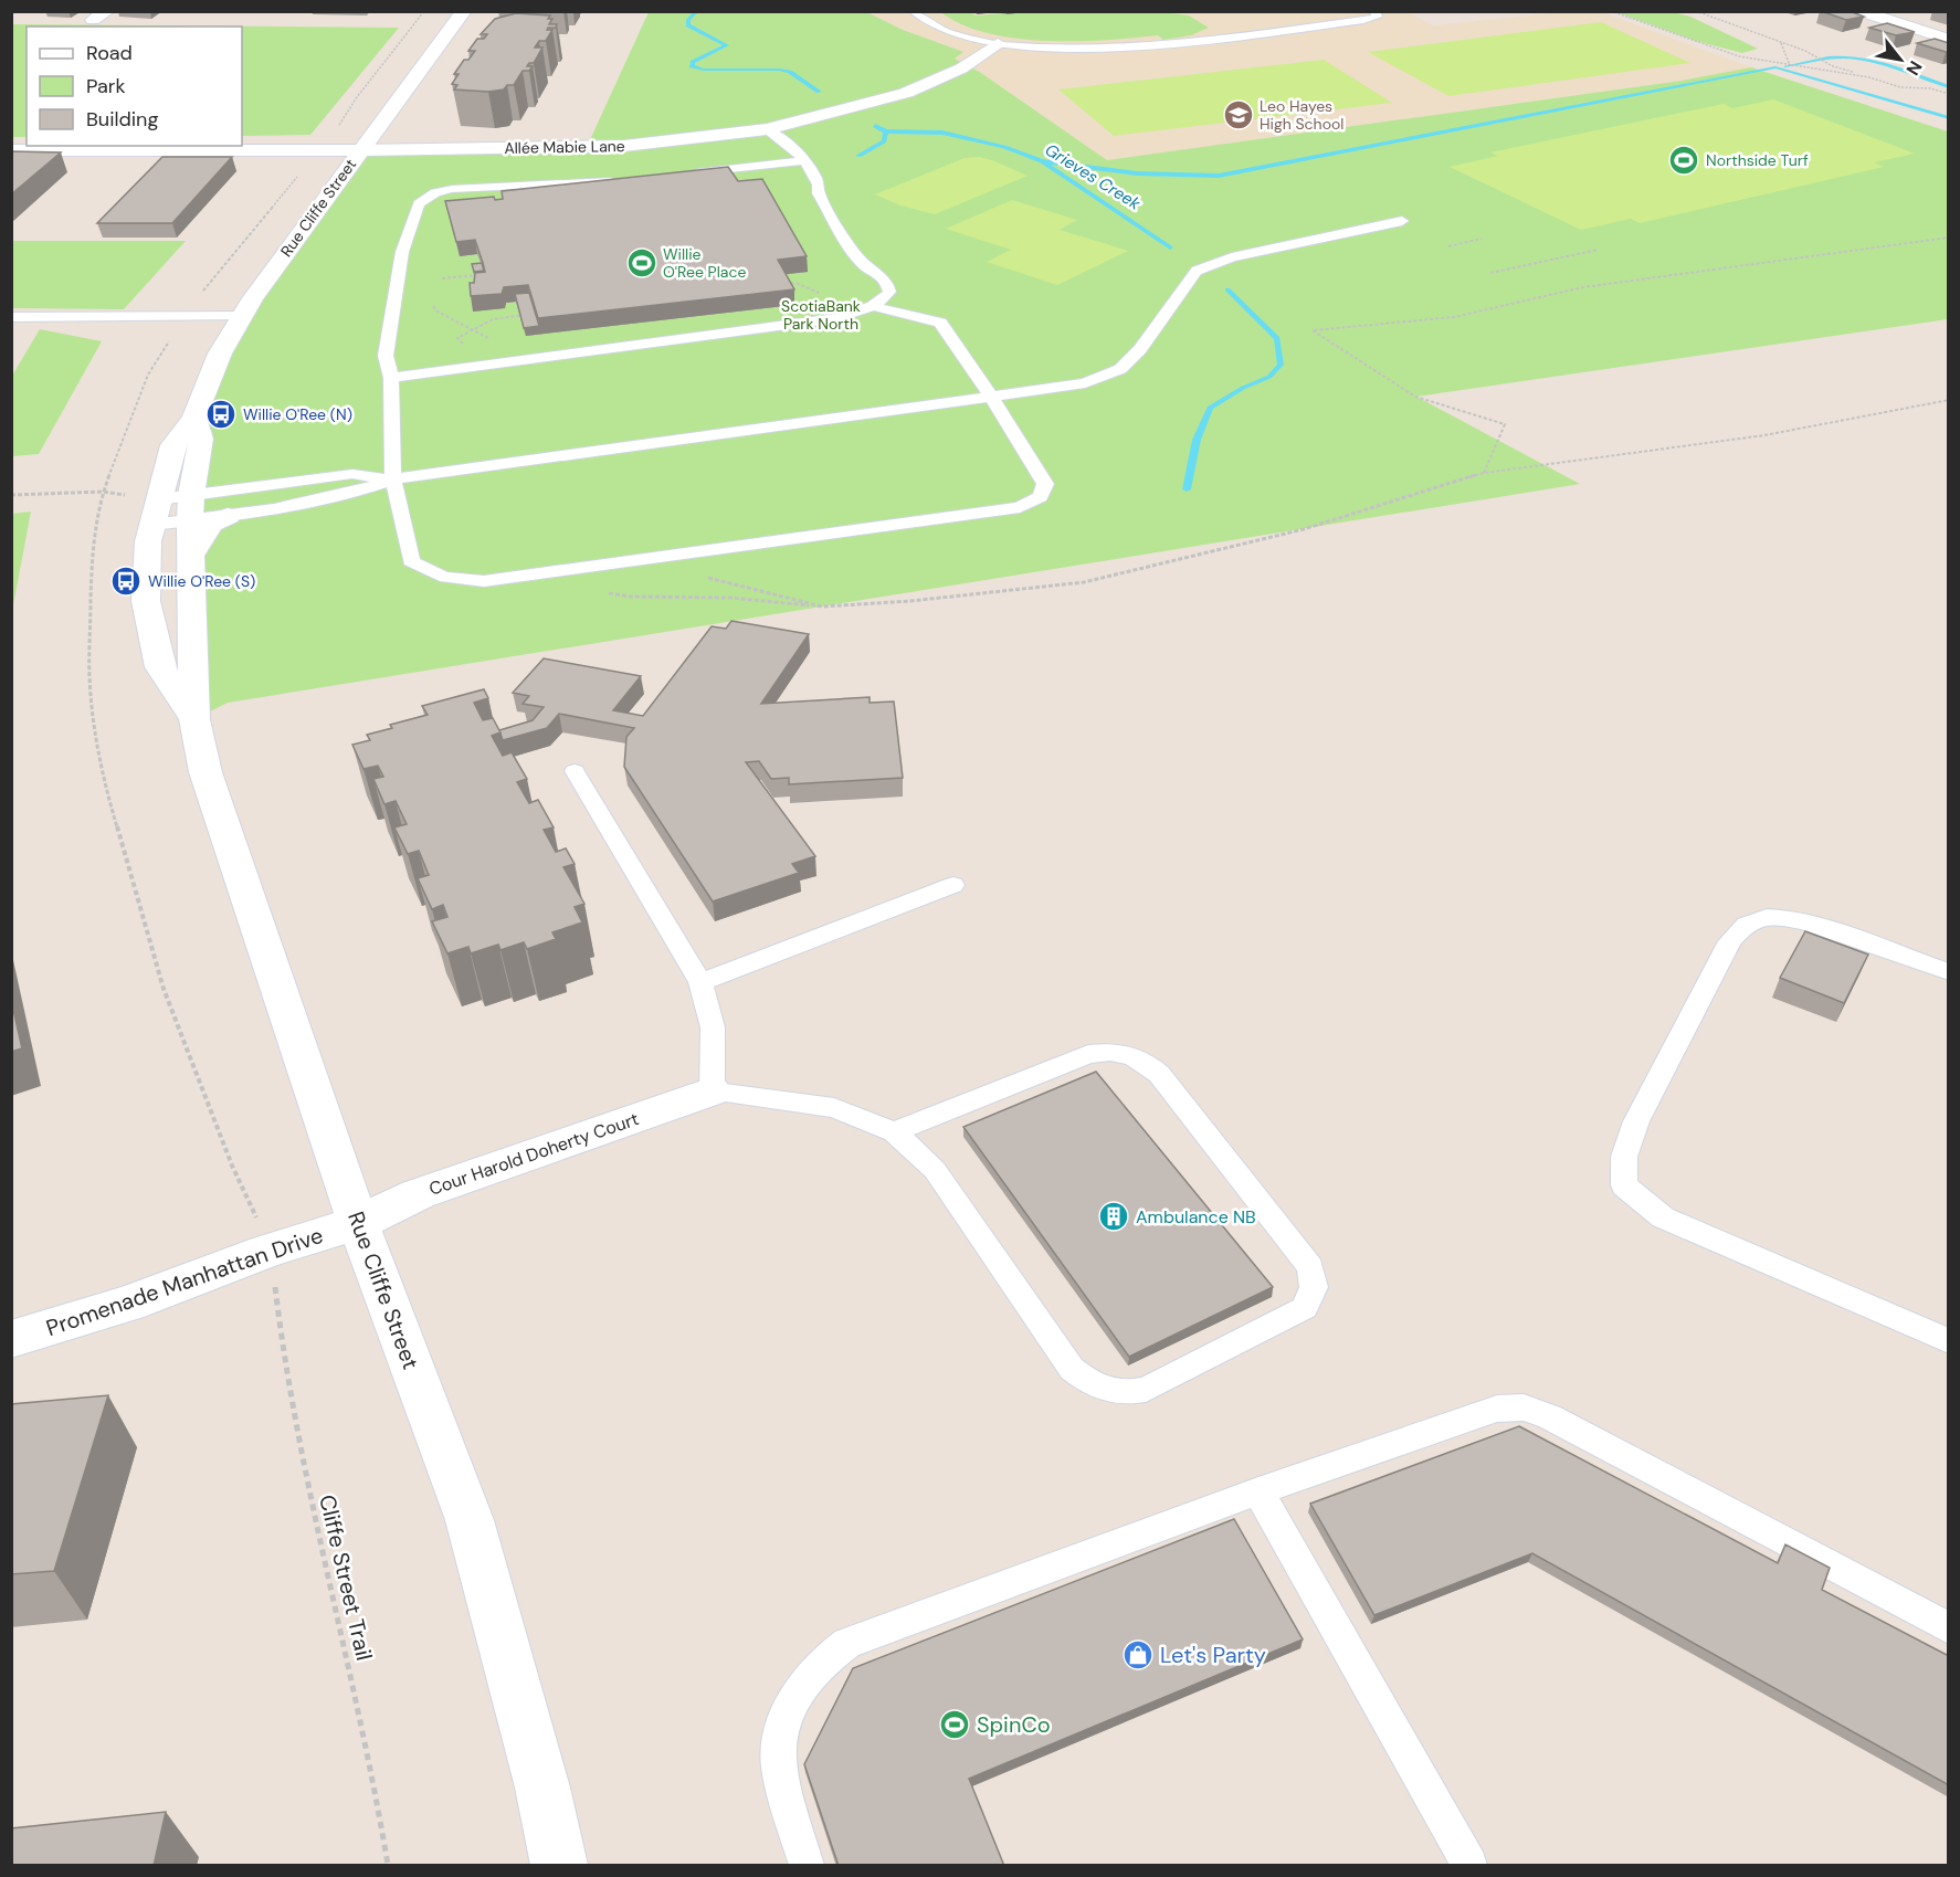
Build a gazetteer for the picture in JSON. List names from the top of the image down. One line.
{"streets":{"main road":["Allée Mabie Lane","Rue Cliffe Street","Cour Harold Doherty Court","Promenade Manhattan Drive"],"path":["Cliffe Street Trail"]},"crossings":[["Allée Mabie Lane","Rue Cliffe Street"],["Rue Cliffe Street","Cour Harold Doherty Court"],["Rue Cliffe Street","Promenade Manhattan Drive"],["Cour Harold Doherty Court","Promenade Manhattan Drive"]],"water":["Grieves Creek"],"parks":["ScotiaBank Park North"],"places":{"school or university":["Leo Hayes High School"],"sports":["Northside Turf","Willie O'Ree Place","SpinCo"],"bus stop":["Willie O'Ree (N)","Willie O'Ree (S)"],"building":["Ambulance NB"],"shop":["Let's Party"]},"legend":["Road","Park","Building"],"north":"bottom right"}
